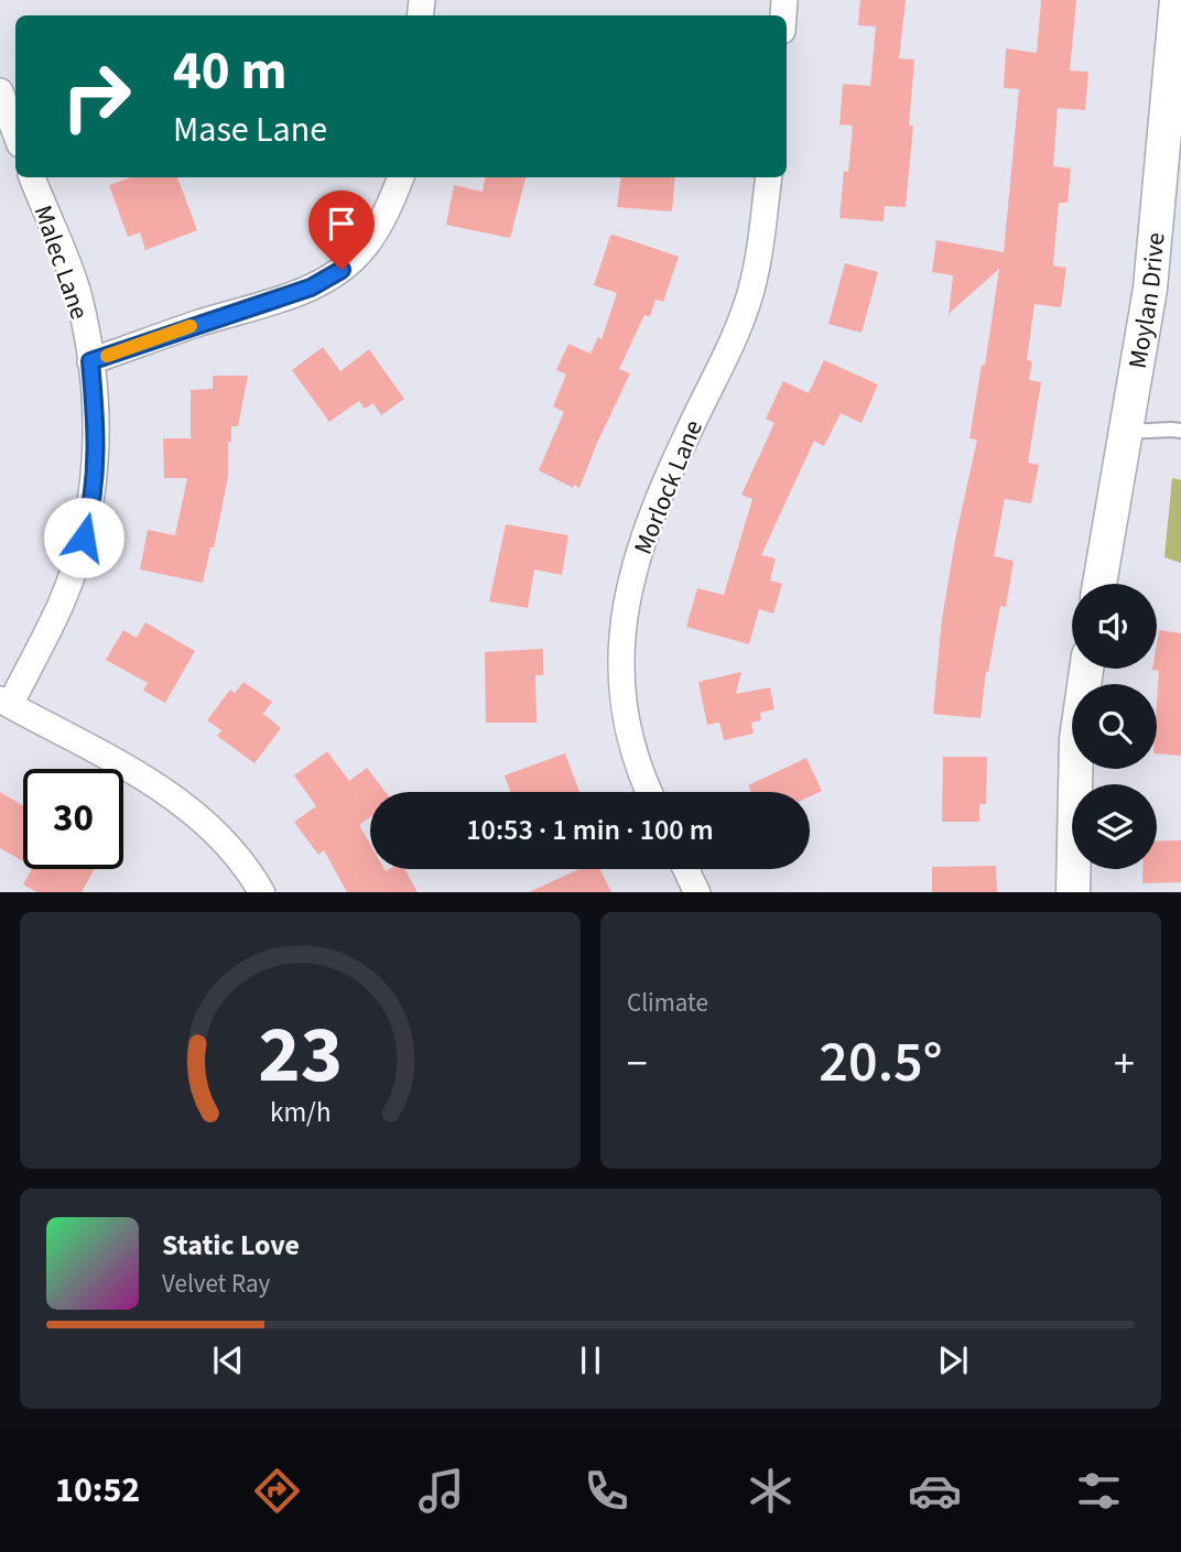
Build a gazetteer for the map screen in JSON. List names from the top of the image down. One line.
{"streets":{"street":["Malec Lane","Moylan Drive","Morlock Lane"]},"page":{"turn":["40 m","Mase Lane"],"limit":"30","trip":"10:53 · 1 min · 100 m","tile":"Climate","heat":["−","20.5°","+"],"song":["Static Love","Velvet Ray"],"tabs":"10:52","gauge":["23","km/h"]}}
